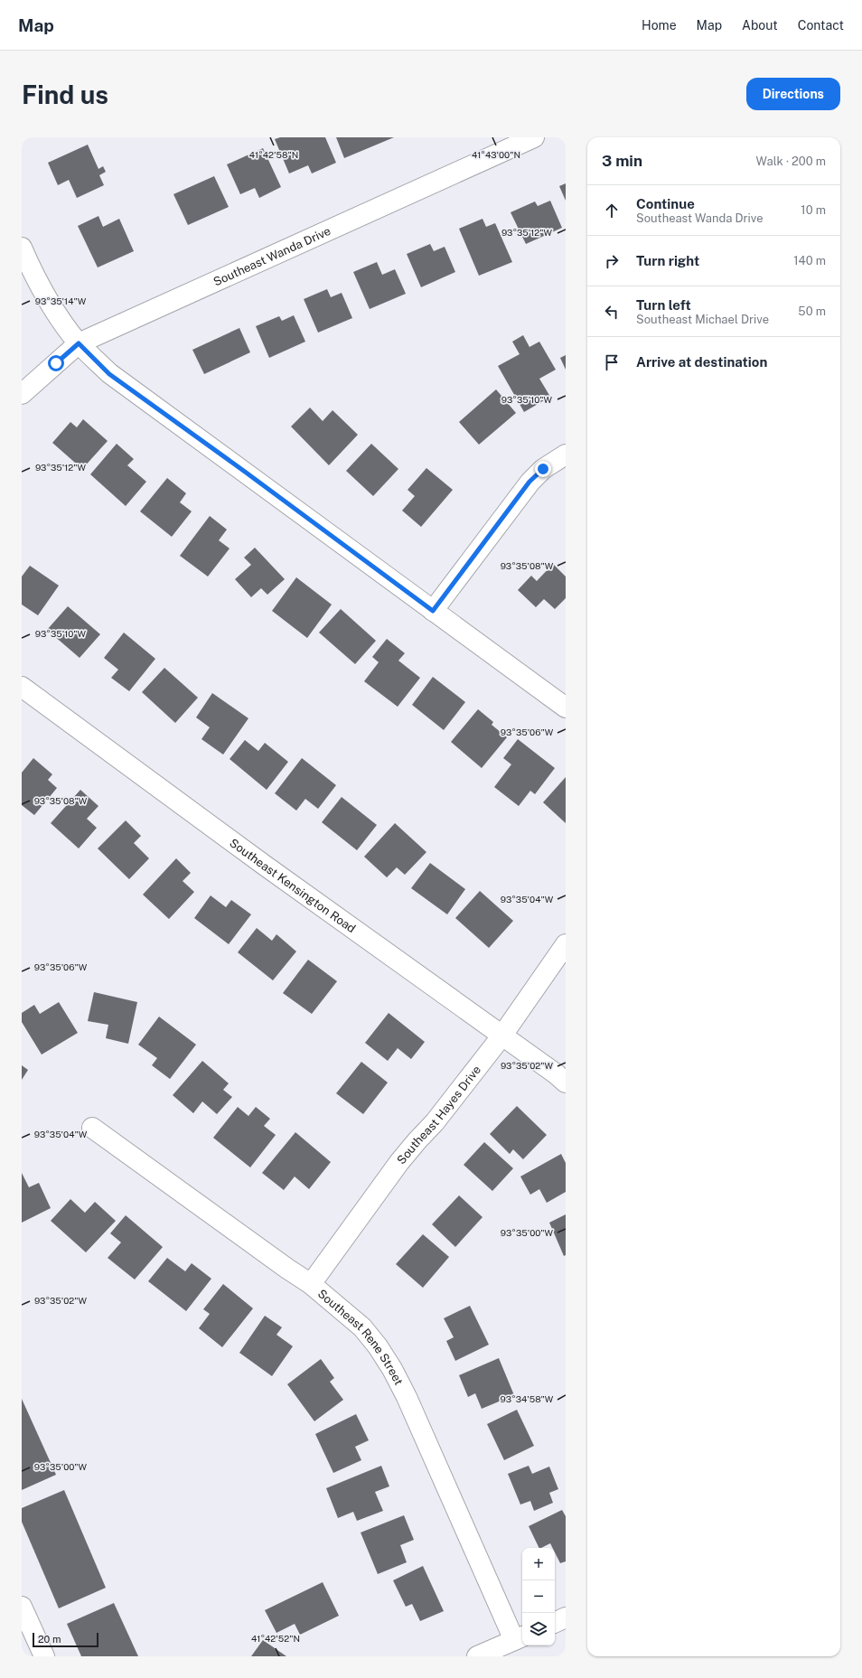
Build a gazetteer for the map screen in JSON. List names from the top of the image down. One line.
{"streets":{"street":["Southeast Wanda Drive","Southeast Kensington Road","Southeast Hayes Drive","Southeast Rene Street"]},"crossings":[["Southeast Kensington Road","Southeast Hayes Drive"],["Southeast Hayes Drive","Southeast Rene Street"]],"scale_bar":"20 m","page":{"header":"Map","nav":["Home","Map","About","Contact"],"buttons":"Directions","title":"Find us","heading":["3 min","Walk · 200 m"],"list":[["Continue","Southeast Wanda Drive","10 m"],["Turn right","140 m"],["Turn left","Southeast Michael Drive","50 m"],"Arrive at destination"],"map_buttons":["+","−"],"scale":"20 m"},"coordinates":["41°42'58\"N","41°43'00\"N","93°35'12\"W","93°35'14\"W","93°35'10\"W","93°35'08\"W","93°35'06\"W","93°35'04\"W","93°35'02\"W","93°35'00\"W","93°34'58\"W","41°42'52\"N"]}
